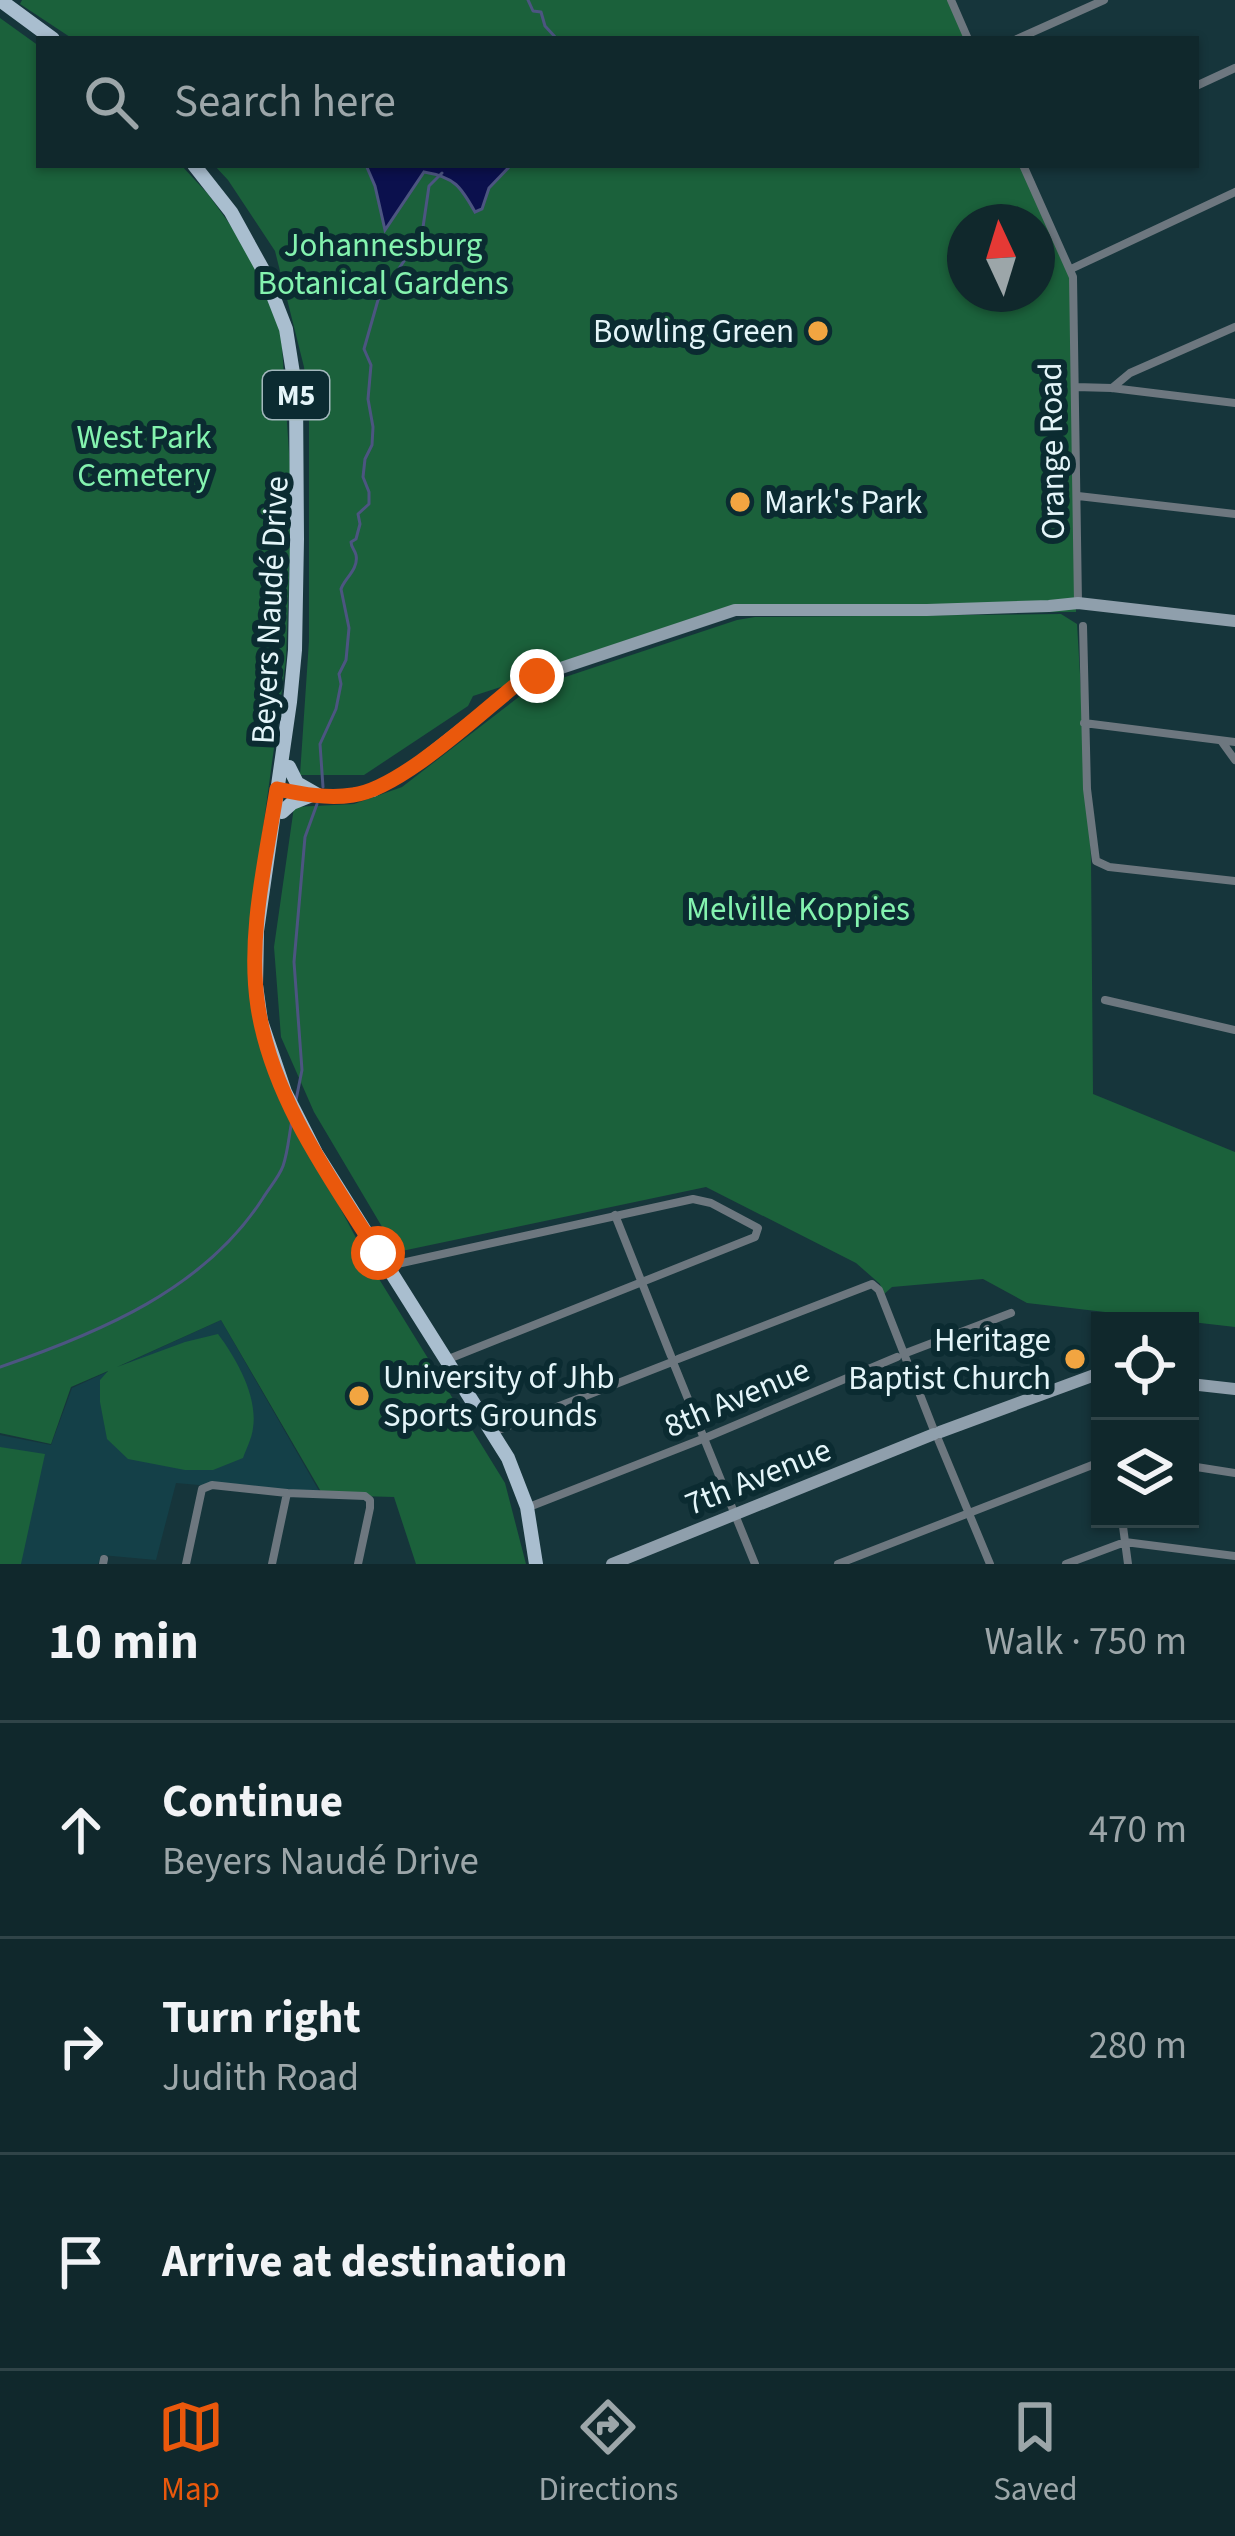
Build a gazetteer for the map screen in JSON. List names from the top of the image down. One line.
{"streets":{"main road":["M5","Beyers Naudé Drive"],"street":["Orange Road","8th Avenue","7th Avenue"]},"crossings":[["M5","Beyers Naudé Drive"],["M5","8th Avenue"]],"parks":["Johannesburg Botanical Gardens","West Park Cemetery","Melville Koppies"],"places":["Bowling Green","Mark's Park","Heritage Baptist Church","University of Jhb Sports Grounds"],"north":"top","page":{"search":"Search here","heading":["10 min","Walk · 750 m"],"list":[["Continue","Beyers Naudé Drive","470 m"],["Turn right","Judith Road","280 m"],"Arrive at destination"],"nav":["Map","Directions","Saved"]}}
